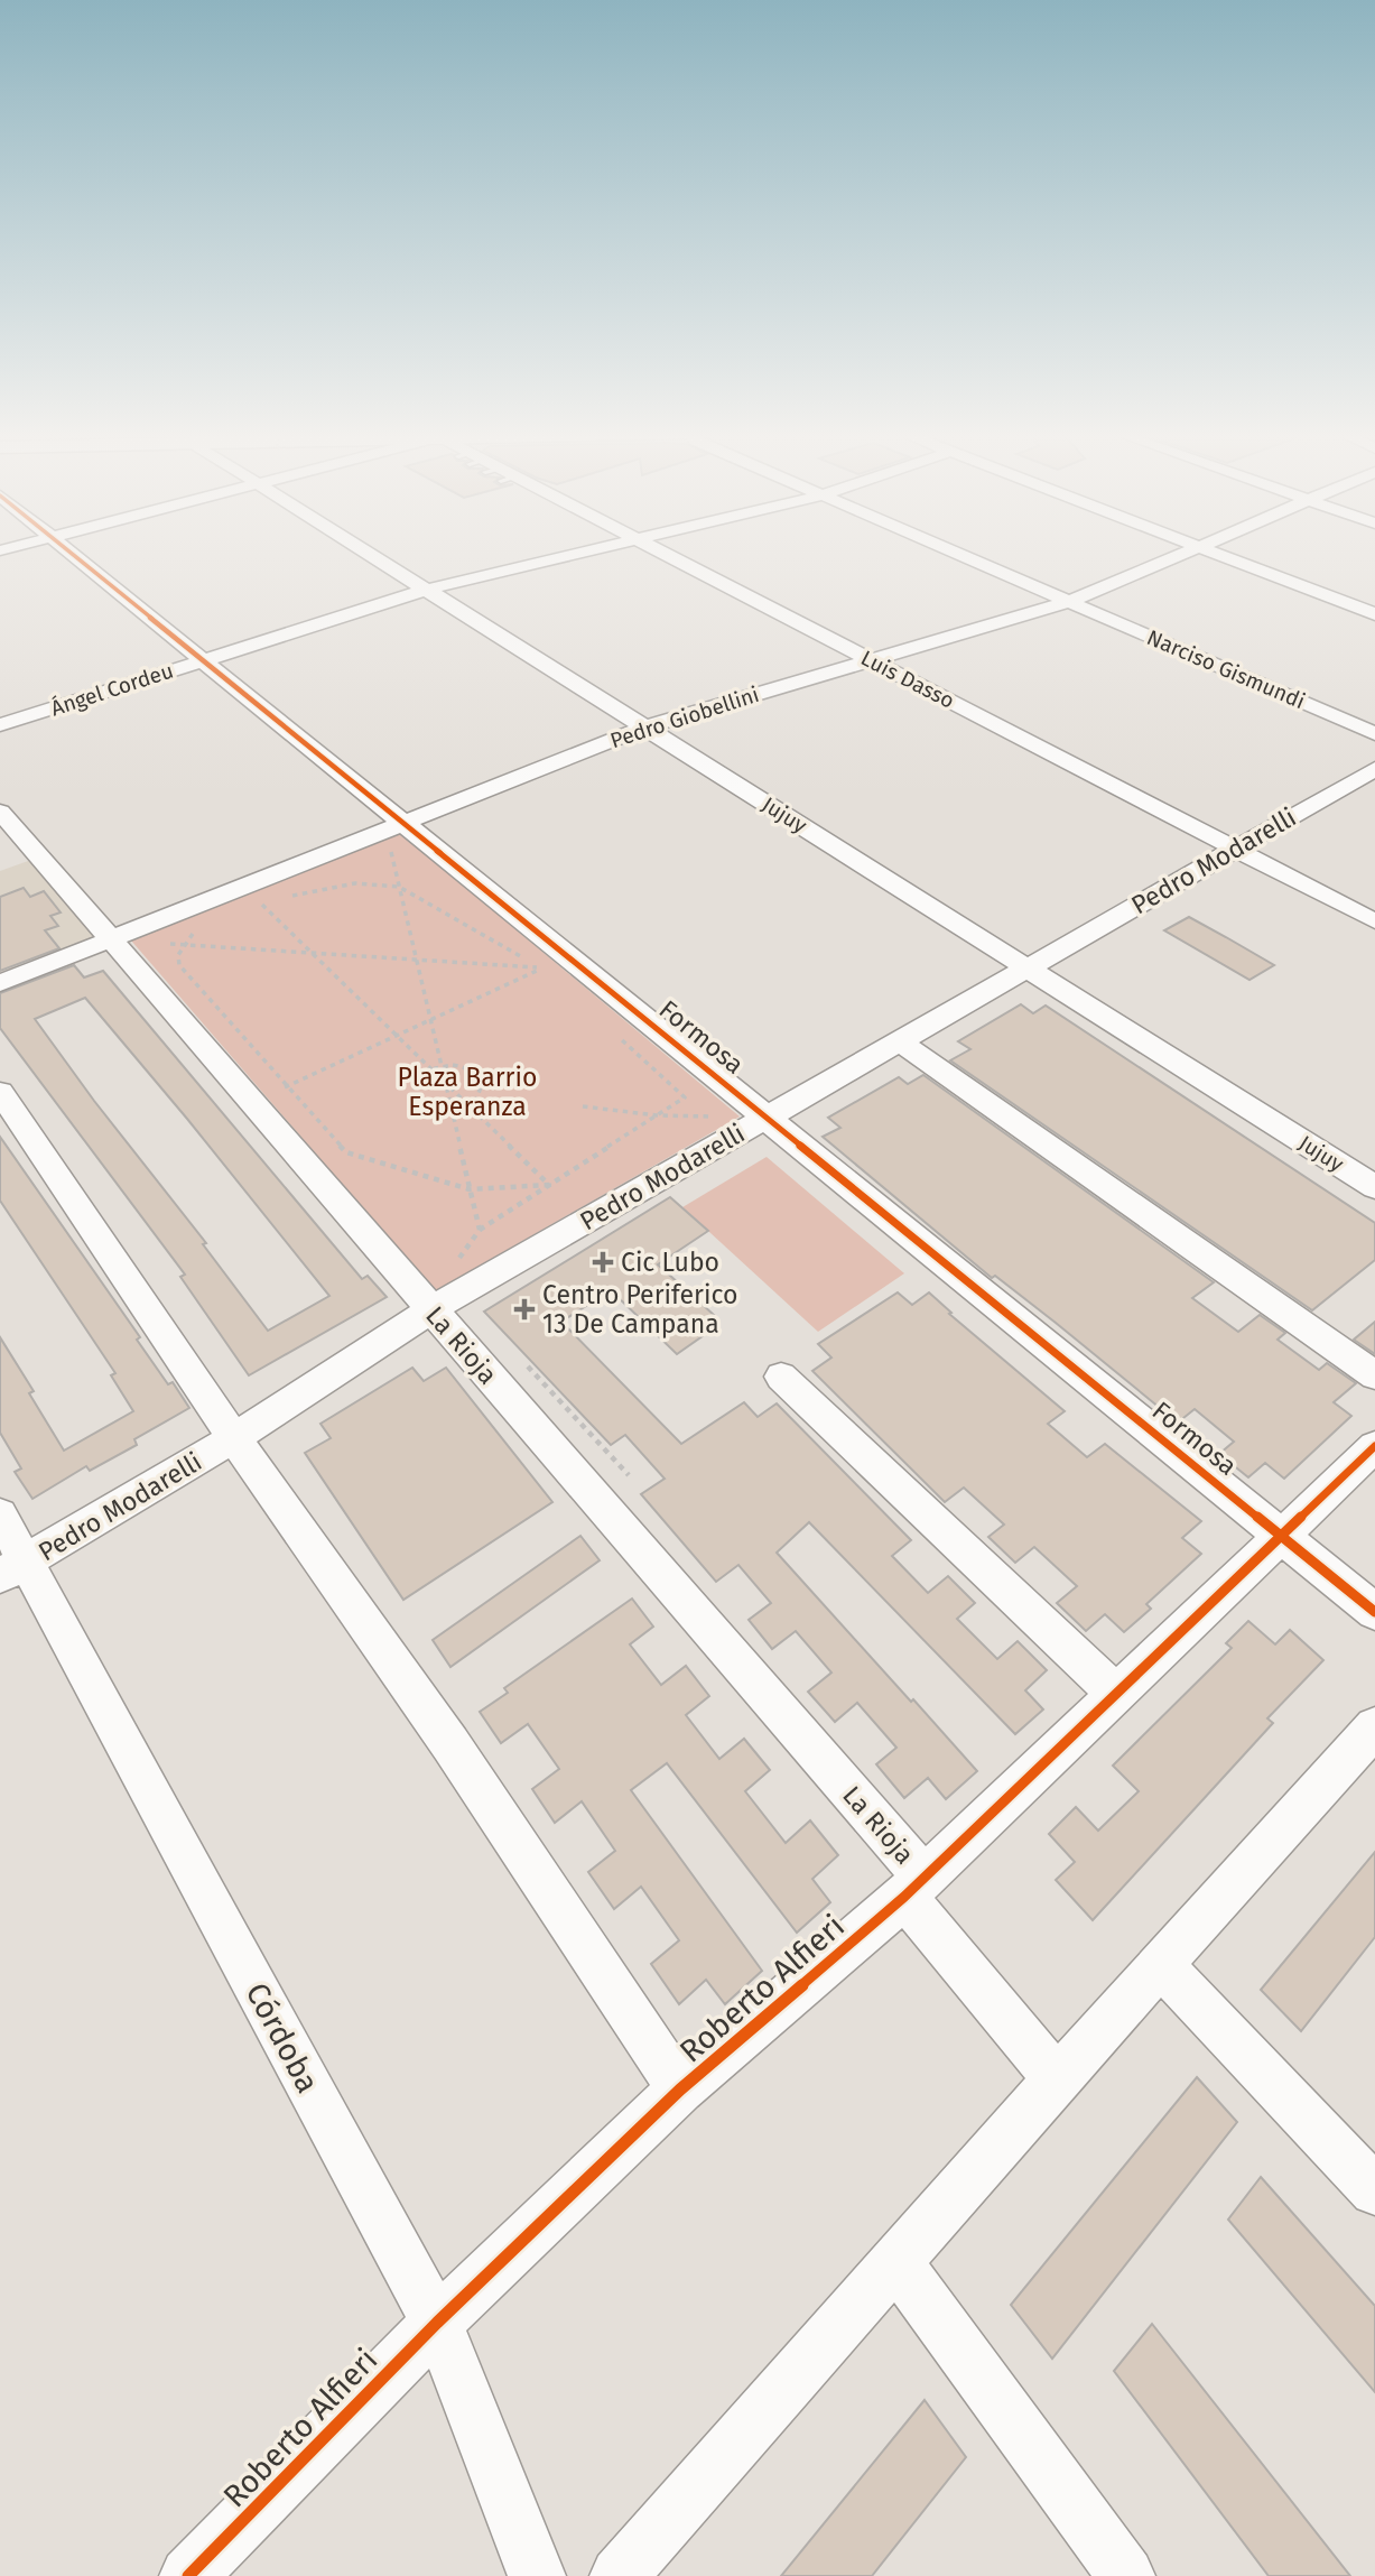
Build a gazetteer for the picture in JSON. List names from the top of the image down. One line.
{"streets":{"street":["Narciso Gismundi","Luis Dasso","Ángel Cordeu","Pedro Giobellini","Jujuy","Pedro Modarelli","Formosa","La Rioja","Roberto Alfieri","Córdoba"]},"crossings":[["Narciso Gismundi","Pedro Giobellini"],["Luis Dasso","Pedro Giobellini"],["Luis Dasso","Pedro Modarelli"],["Ángel Cordeu","Jujuy"],["Ángel Cordeu","Formosa"],["Pedro Giobellini","Jujuy"],["Pedro Giobellini","Formosa"],["Pedro Giobellini","La Rioja"],["Jujuy","Pedro Modarelli"],["Pedro Modarelli","Formosa"],["Pedro Modarelli","La Rioja"],["Pedro Modarelli","Córdoba"],["Formosa","Roberto Alfieri"],["La Rioja","Roberto Alfieri"],["Roberto Alfieri","Córdoba"]],"parks":["Plaza Barrio Esperanza"],"places":{"health":["Cic Lubo","Centro Periferico 13 De Campana"]}}
